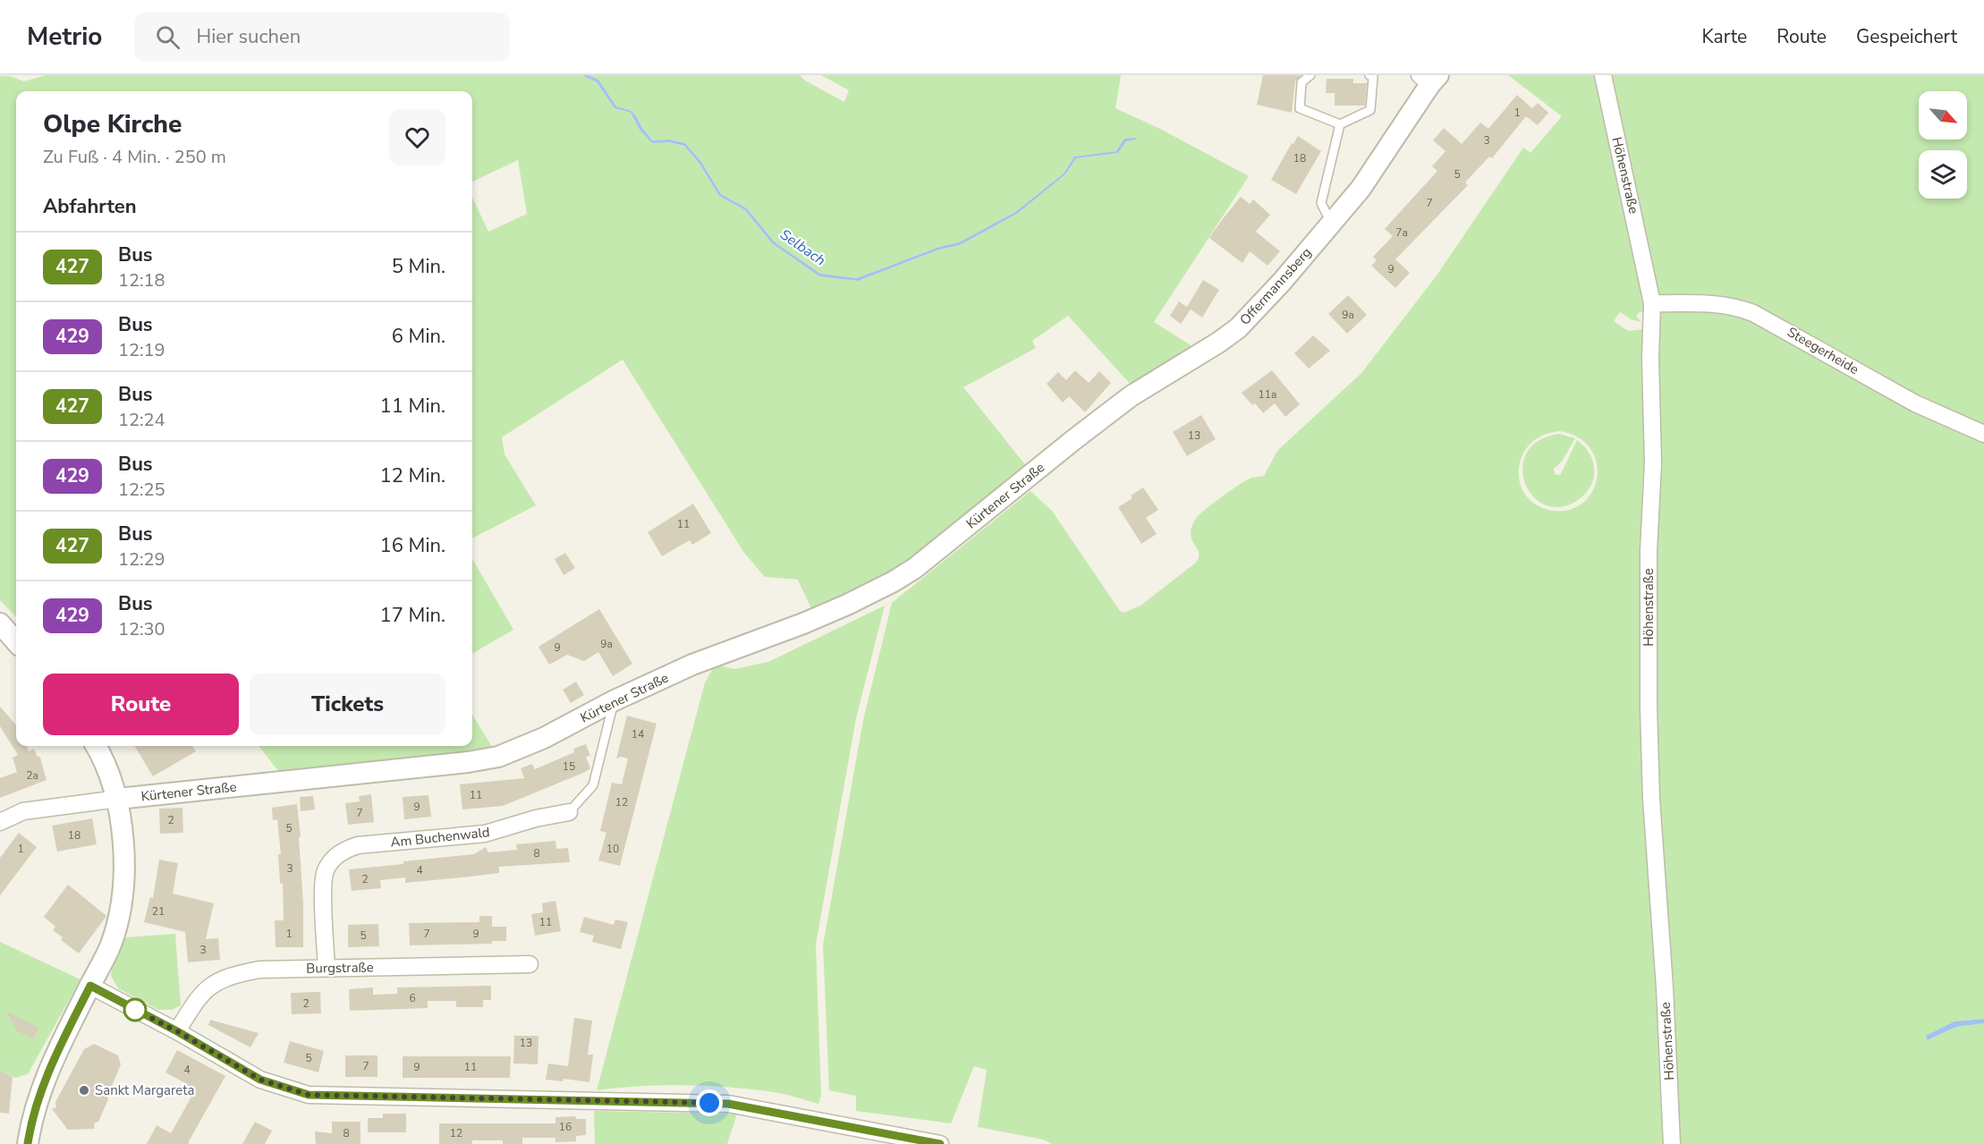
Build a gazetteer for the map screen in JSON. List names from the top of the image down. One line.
{"streets":{"street":["Höhenstraße","Offermannsberg","Steegerheide","Kürtener Straße","Am Buchenwald","Burgstraße"]},"crossings":[["Höhenstraße","Steegerheide"],["Offermannsberg","Kürtener Straße"],["Kürtener Straße","Am Buchenwald"],["Am Buchenwald","Burgstraße"]],"water":["Selbach"],"places":["Sankt Margareta"],"lines":["bus line 427"],"house_numbers":["1","3","18","5","7","7a","9","9a","11a","13","11","9a","9","14","15","2a","11","12","9","7","2","5","18","1","10","8","3","4","2","21","11","1","7","9","5","3","6","2","13","5","7","9","11","4","16","8","12"],"north":"bottom right","page":{"header":"Metrio","search":"Hier suchen","nav":["Karte","Route","Gespeichert"],"heading":[["Olpe Kirche","Zu Fuß · 4 Min. · 250 m"],"Abfahrten"],"list":[{"mark":"427","name":"Bus","note":"12:18","value":"5 Min."},{"mark":"429","name":"Bus","note":"12:19","value":"6 Min."},{"mark":"427","name":"Bus","note":"12:24","value":"11 Min."},{"mark":"429","name":"Bus","note":"12:25","value":"12 Min."},{"mark":"427","name":"Bus","note":"12:29","value":"16 Min."},{"mark":"429","name":"Bus","note":"12:30","value":"17 Min."}],"buttons":["Route","Tickets"]}}
